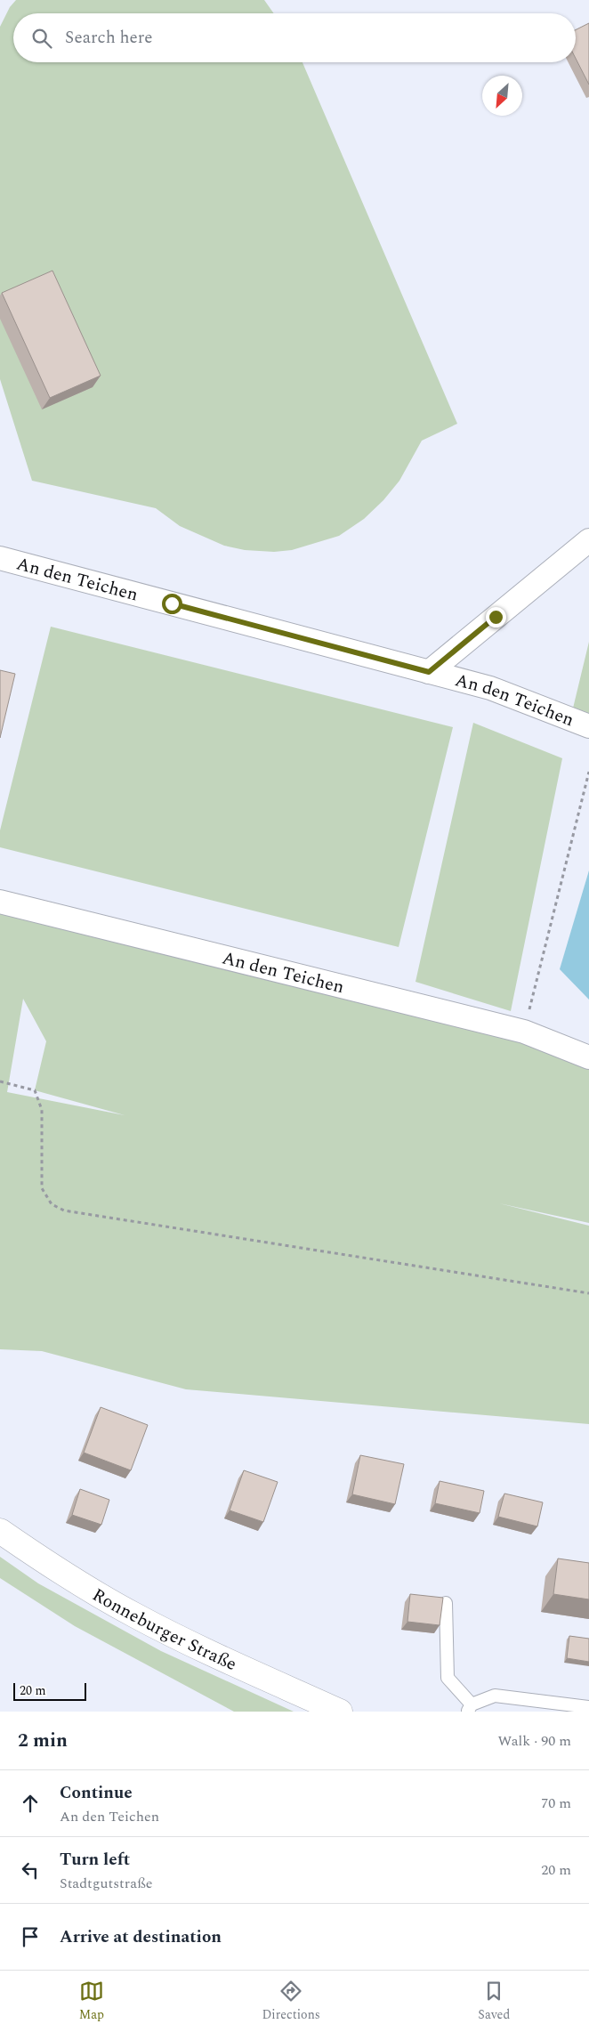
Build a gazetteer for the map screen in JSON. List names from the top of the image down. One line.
{"streets":{"main road":["Ronneburger Straße"],"street":["An den Teichen"]},"scale_bar":"20 m","north":"bottom left","page":{"search":"Search here","scale":"20 m","heading":["2 min","Walk · 90 m"],"list":[["Continue","An den Teichen","70 m"],["Turn left","Stadtgutstraße","20 m"],"Arrive at destination"],"nav":["Map","Directions","Saved"]}}
